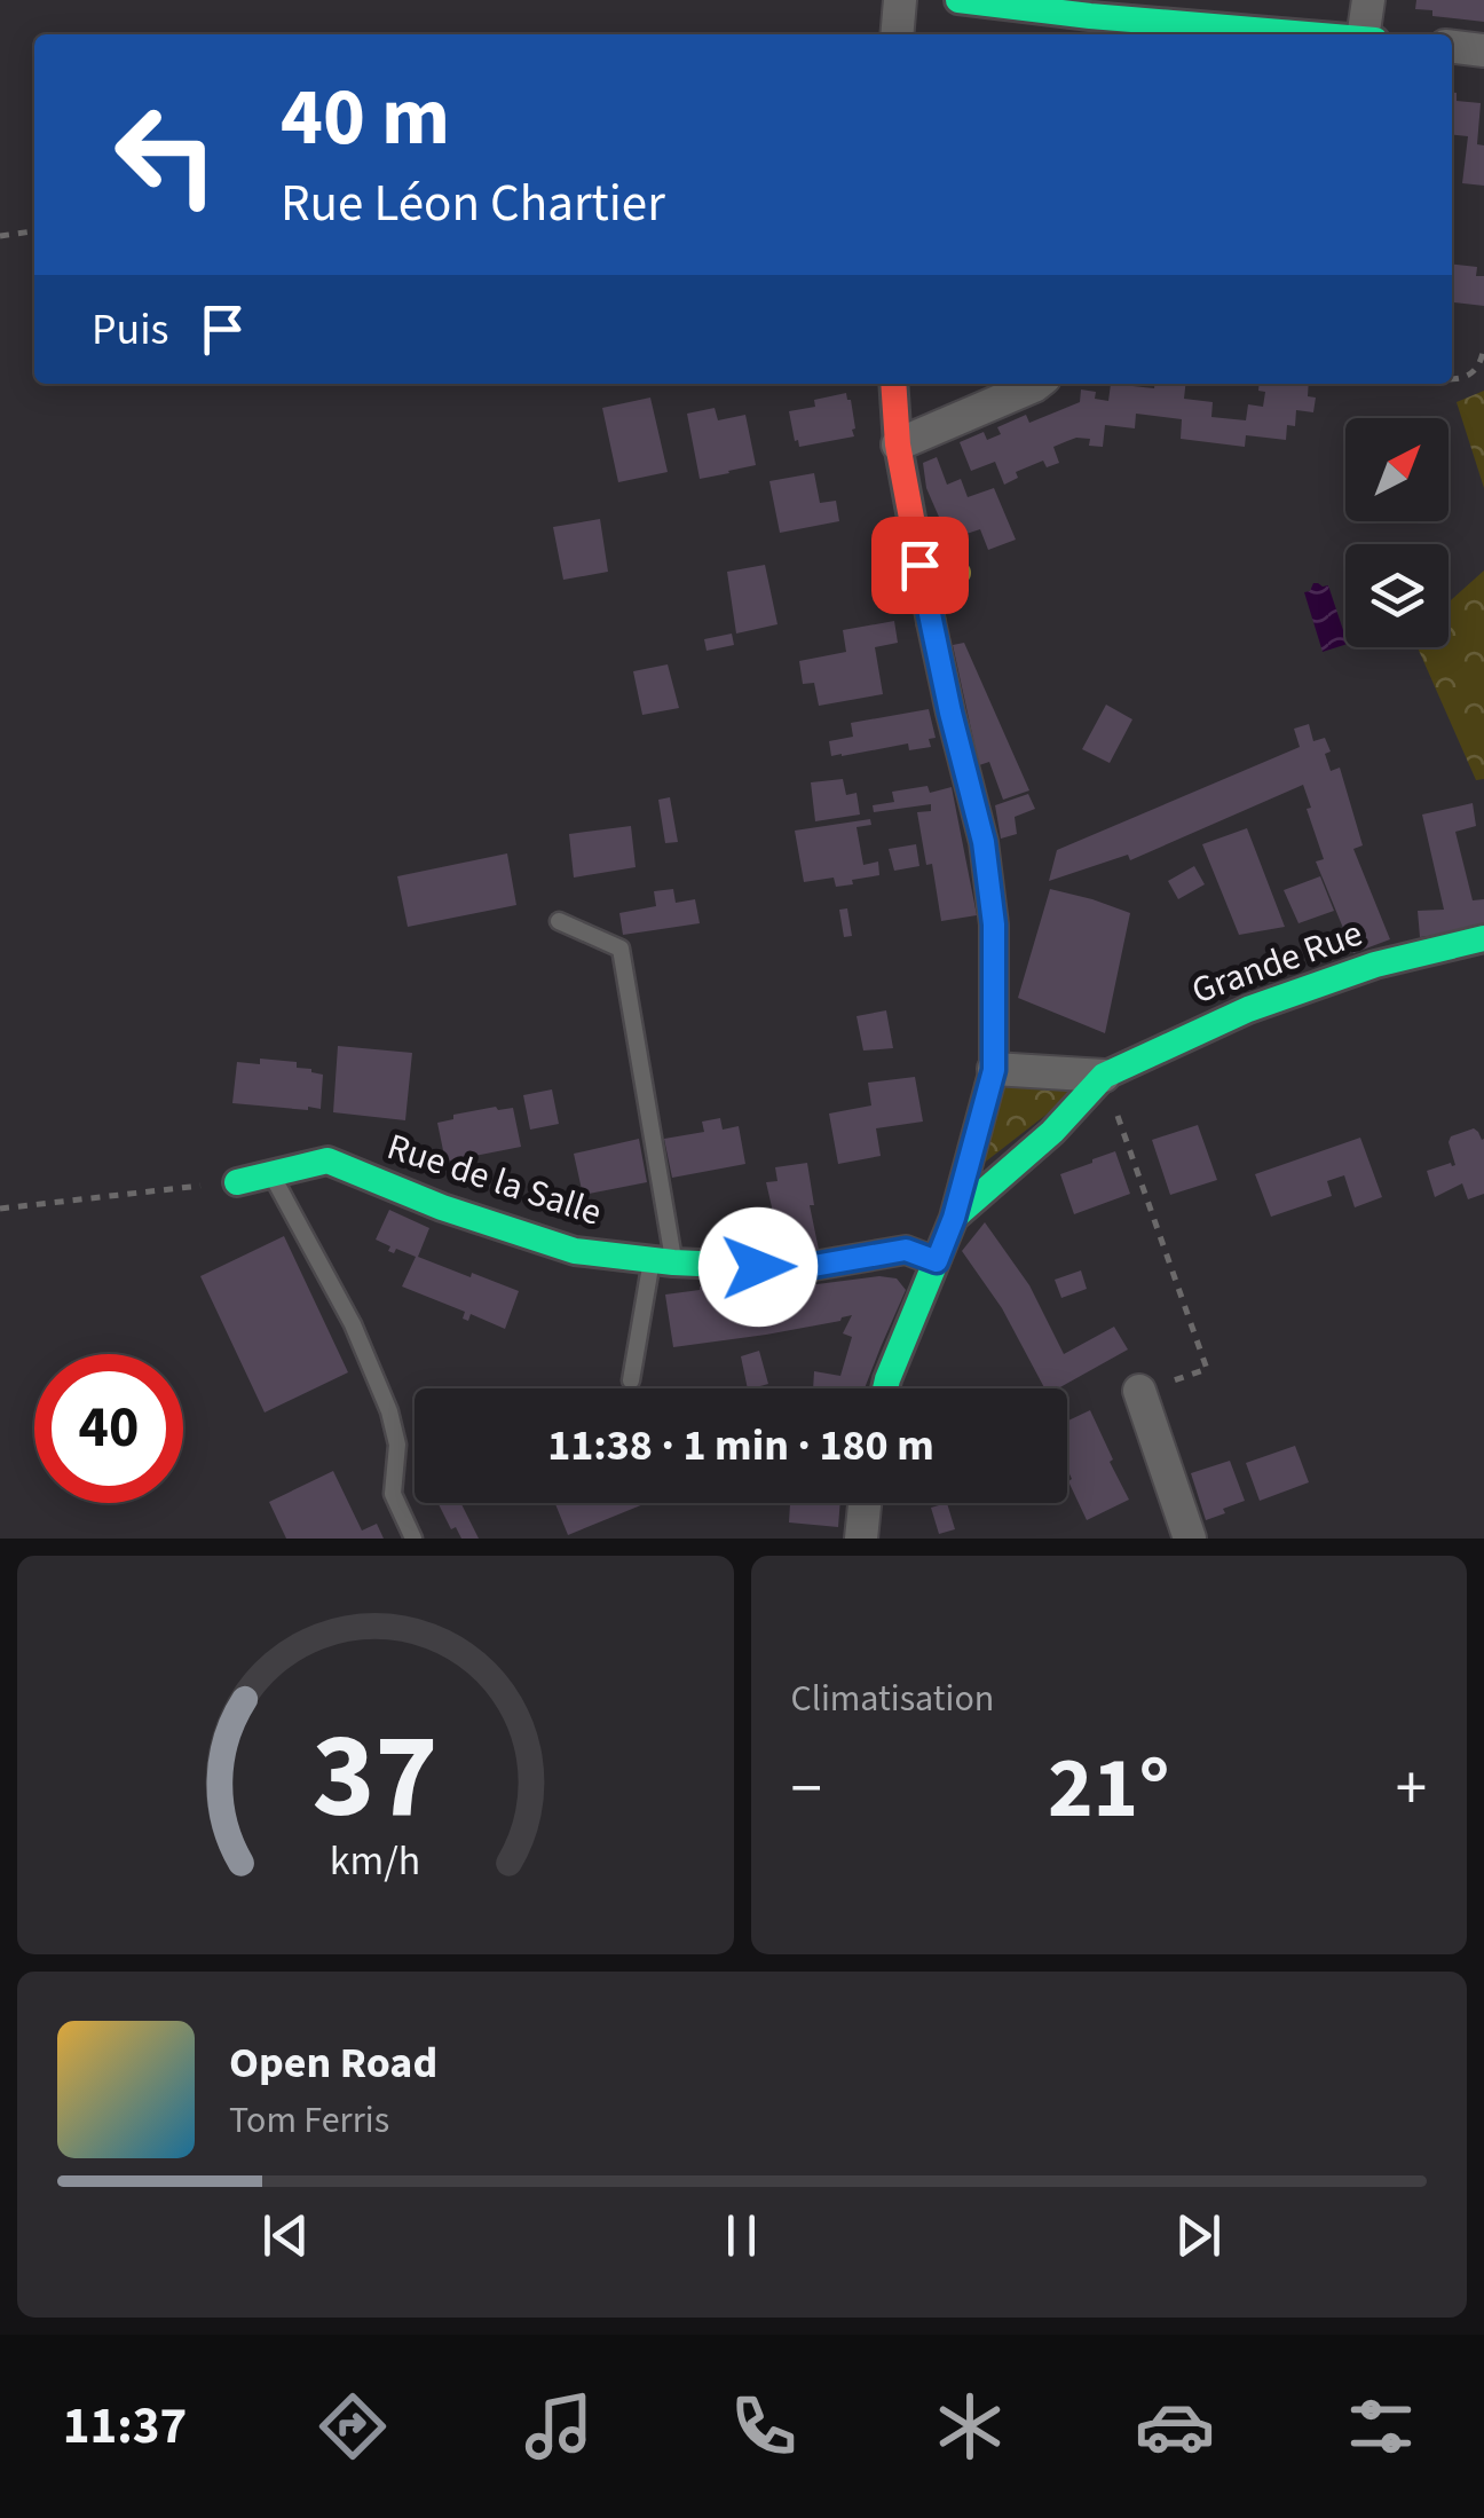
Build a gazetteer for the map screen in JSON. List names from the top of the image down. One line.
{"streets":{"street":["Grande Rue","Rue de la Salle"]},"north":"top right","page":{"turn":["40 m","Rue Léon Chartier"],"then":"Puis","limit":"40","trip":"11:38 · 1 min · 180 m","tile":"Climatisation","heat":["−","21°","+"],"song":["Open Road","Tom Ferris"],"tabs":"11:37","gauge":["37","km/h"]}}
